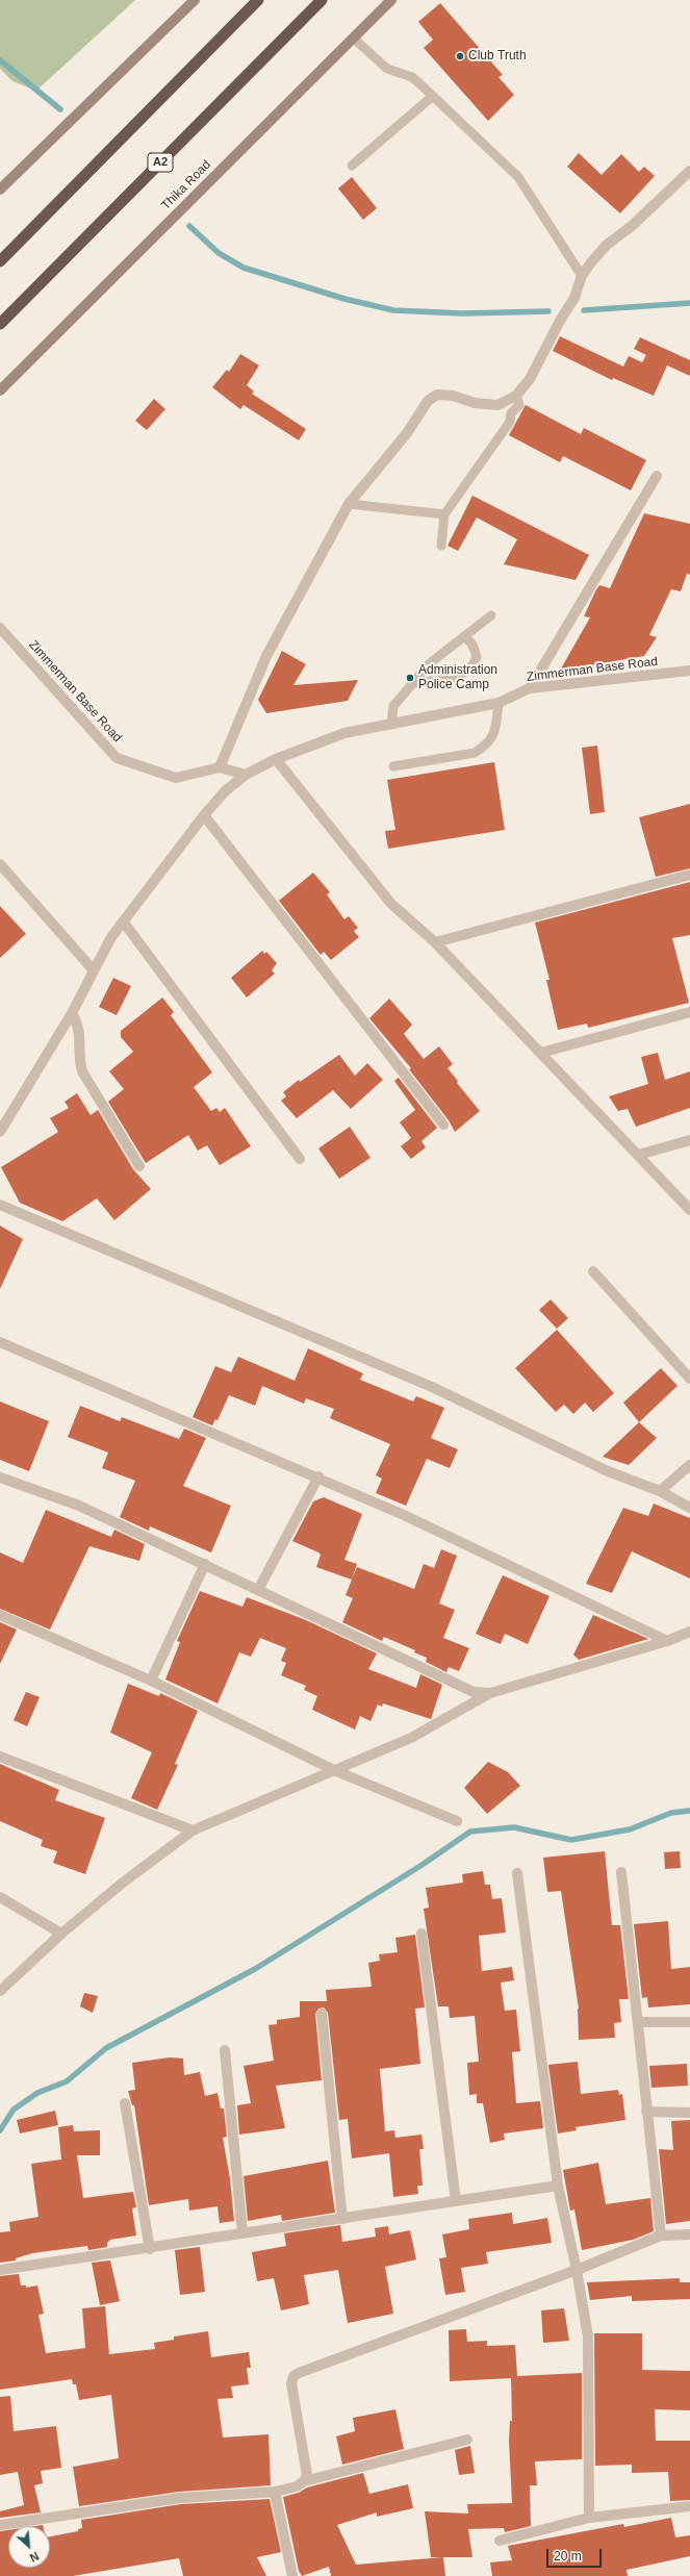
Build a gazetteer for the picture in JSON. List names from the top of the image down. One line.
{"streets":{"highway":["A2"],"main road":["Thika Road"],"street":["Zimmerman Base Road"]},"places":["Club Truth","Administration Police Camp"],"scale_bar":"20 m","north":"bottom right"}
